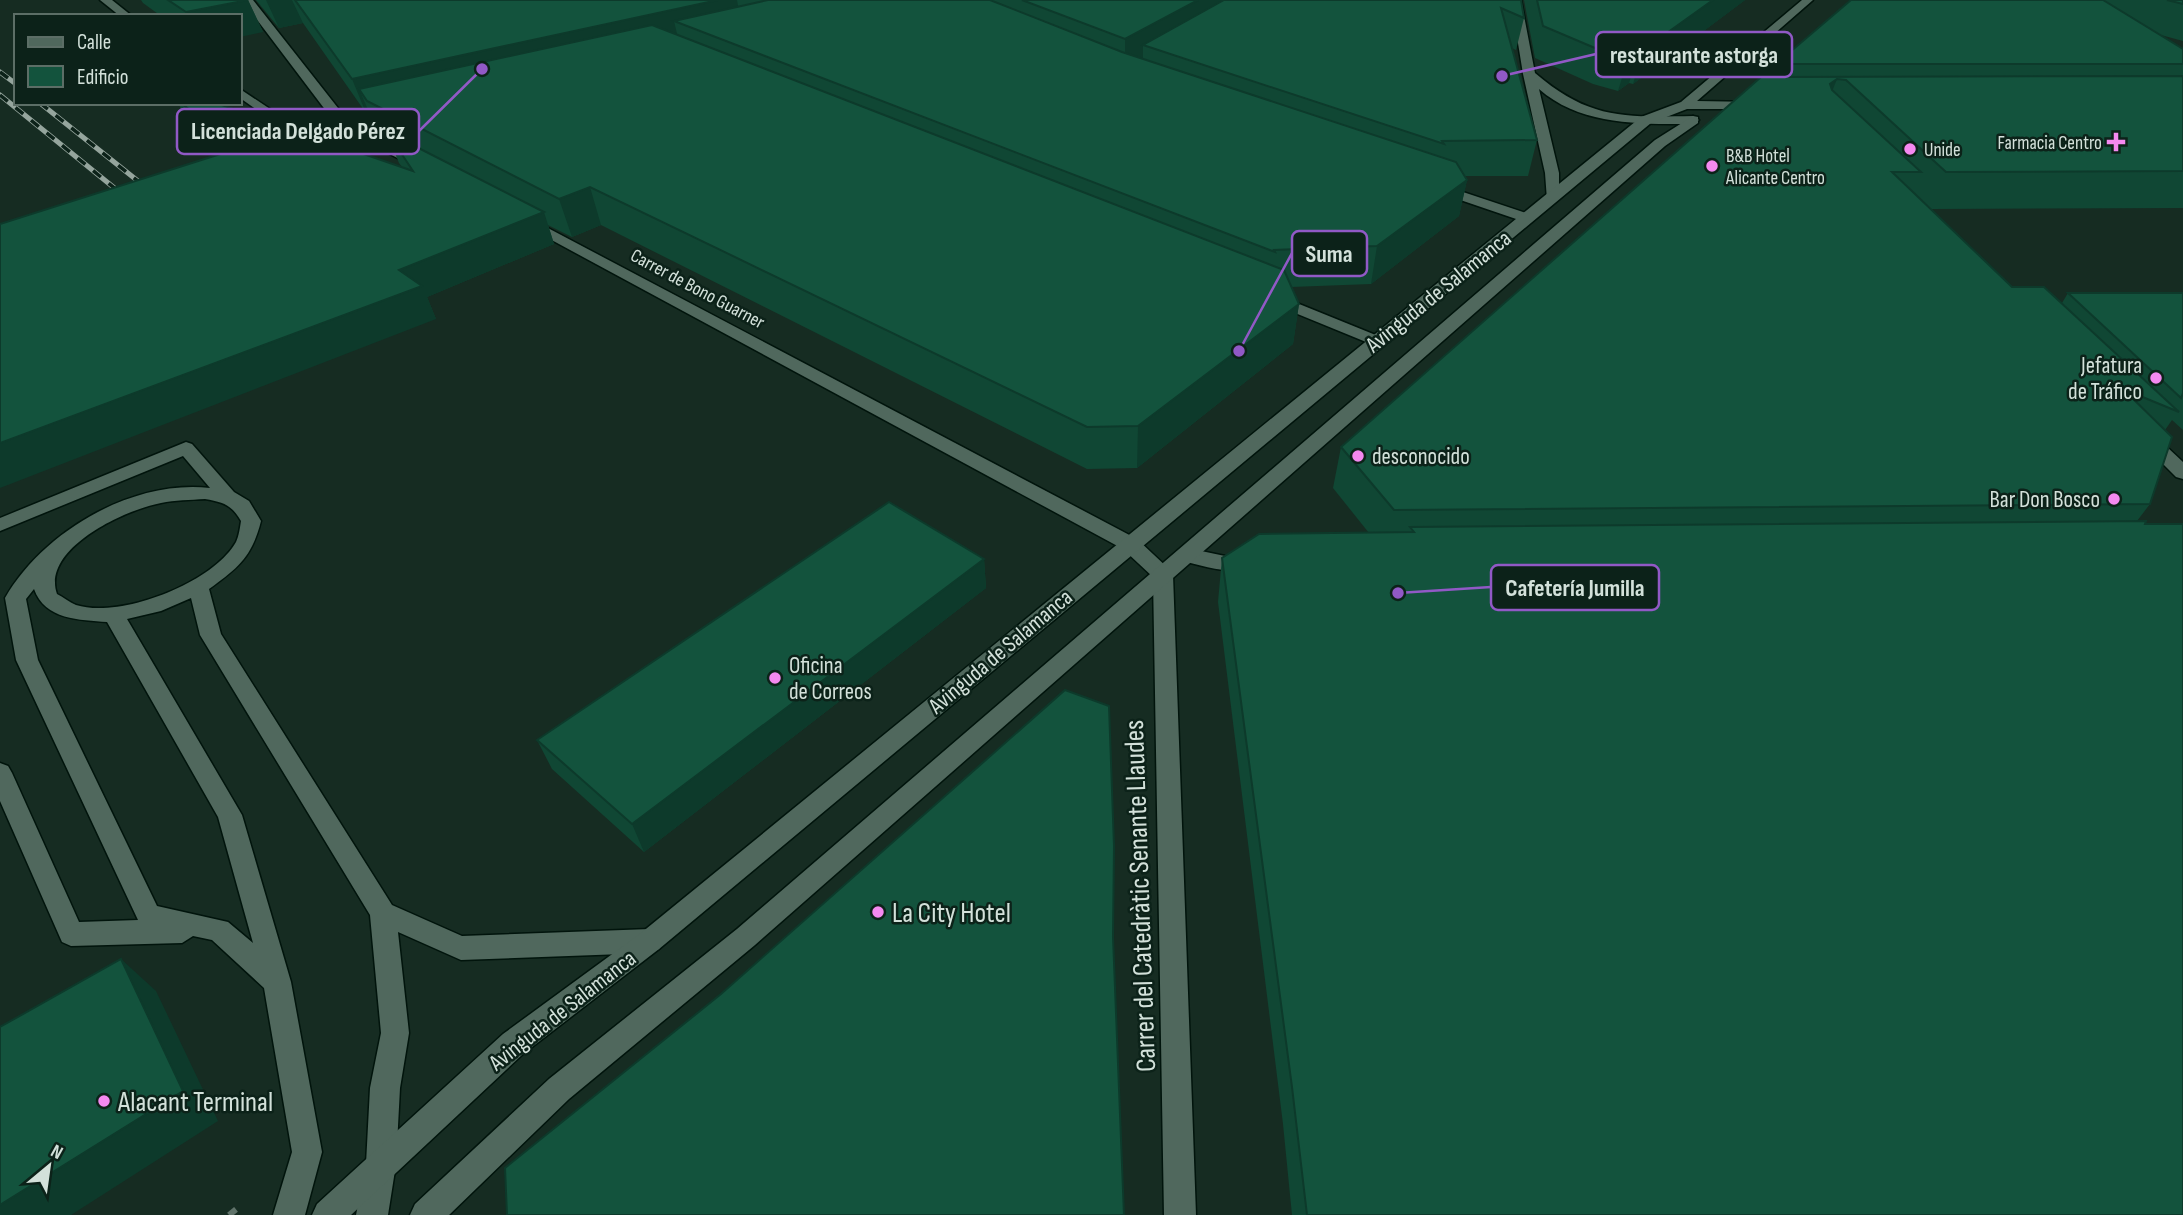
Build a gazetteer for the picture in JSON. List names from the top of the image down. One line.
{"streets":{"street":["Carrer de Bono Guarner","Avinguda de Salamanca","Carrer del Catedràtic Senante Llaudes"]},"crossings":[["Carrer de Bono Guarner","Avinguda de Salamanca"],["Carrer de Bono Guarner","Carrer del Catedràtic Senante Llaudes"],["Avinguda de Salamanca","Carrer del Catedràtic Senante Llaudes"]],"places":{"other":["Licenciada Delgado Pérez","restaurante astorga","Unide","B&B Hotel Alicante Centro","Suma","Jefatura de Tráfico","desconocido","Bar Don Bosco","Cafetería Jumilla","Oficina de Correos","La City Hotel","Alacant Terminal"],"health":["Farmacia Centro"]},"legend":["Calle","Edificio"],"north":"top right"}
